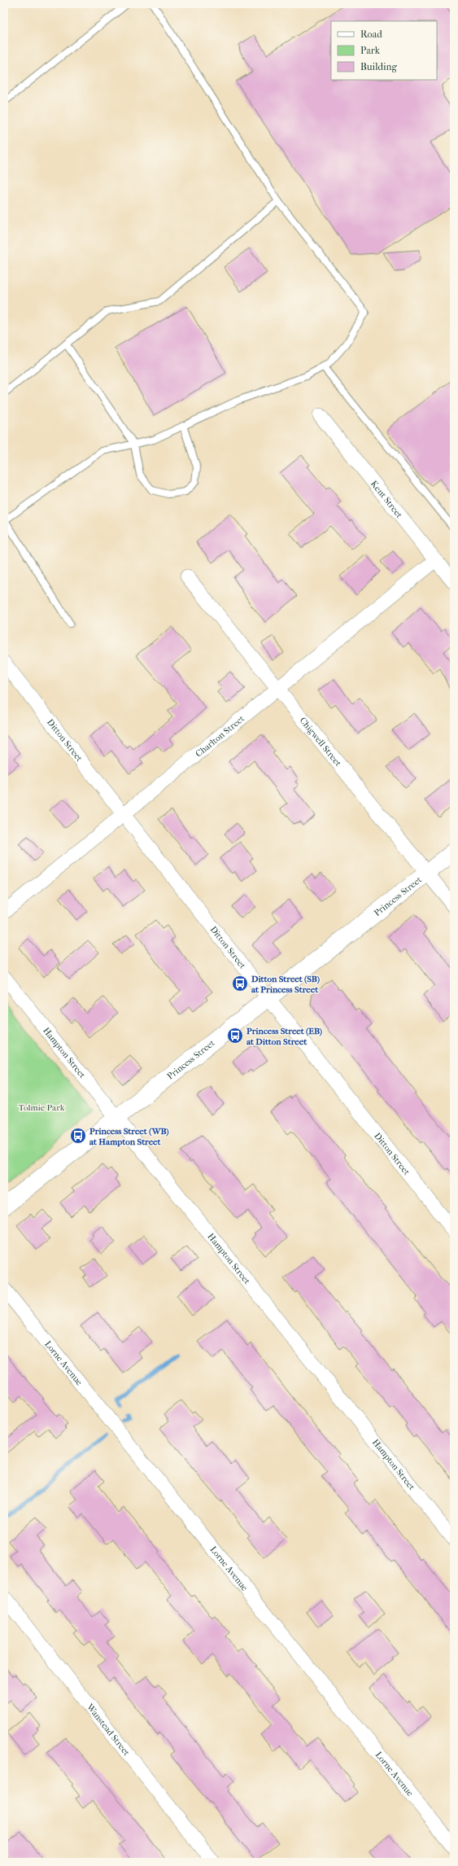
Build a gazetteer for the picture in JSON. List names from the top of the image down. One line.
{"streets":{"street":["Kent Street","Charlton Street","Ditton Street","Chigwell Street","Princess Street","Hampton Street","Lorne Avenue","Wanstead Street"]},"crossings":[["Kent Street","Charlton Street"],["Charlton Street","Ditton Street"],["Charlton Street","Chigwell Street"],["Ditton Street","Princess Street"],["Chigwell Street","Princess Street"],["Princess Street","Hampton Street"]],"parks":["Tolmie Park"],"places":{"bus stop":["Ditton Street (SB) at Princess Street","Princess Street (EB) at Ditton Street","Princess Street (WB) at Hampton Street"]},"legend":["Road","Park","Building"]}
